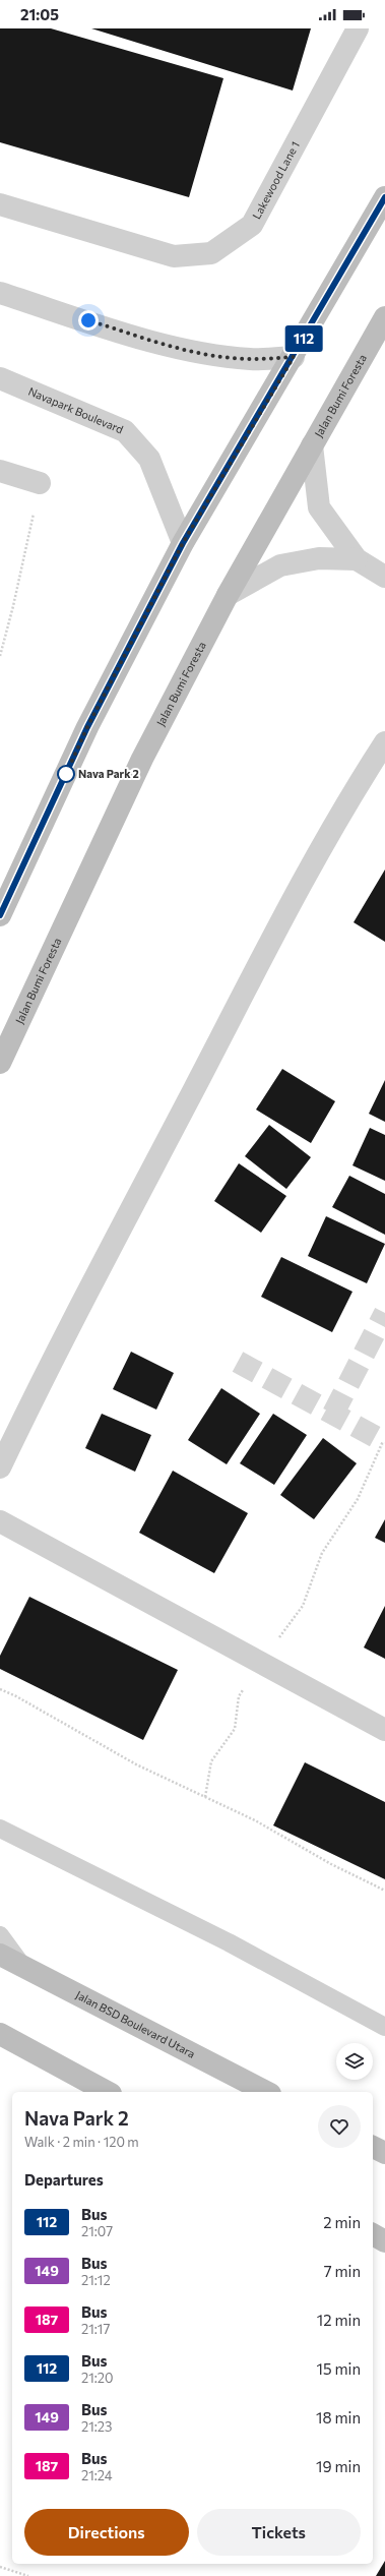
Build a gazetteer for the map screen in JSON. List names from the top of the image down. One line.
{"streets":{"main road":["Jalan Bumi Foresta","Jalan BSD Boulevard Utara"],"street":["Lakewood Lane 1","Navapark Boulevard"]},"places":["Nava Park 2"],"lines":["bus line 112"],"page":{"status":"21:05","on_map":"112","heading":[["Nava Park 2","Walk · 2 min · 120 m"],"Departures"],"list":[{"mark":"112","name":"Bus","note":"21:07","value":"2 min"},{"mark":"149","name":"Bus","note":"21:12","value":"7 min"},{"mark":"187","name":"Bus","note":"21:17","value":"12 min"},{"mark":"112","name":"Bus","note":"21:20","value":"15 min"},{"mark":"149","name":"Bus","note":"21:23","value":"18 min"},{"mark":"187","name":"Bus","note":"21:24","value":"19 min"}],"buttons":["Directions","Tickets"]}}
